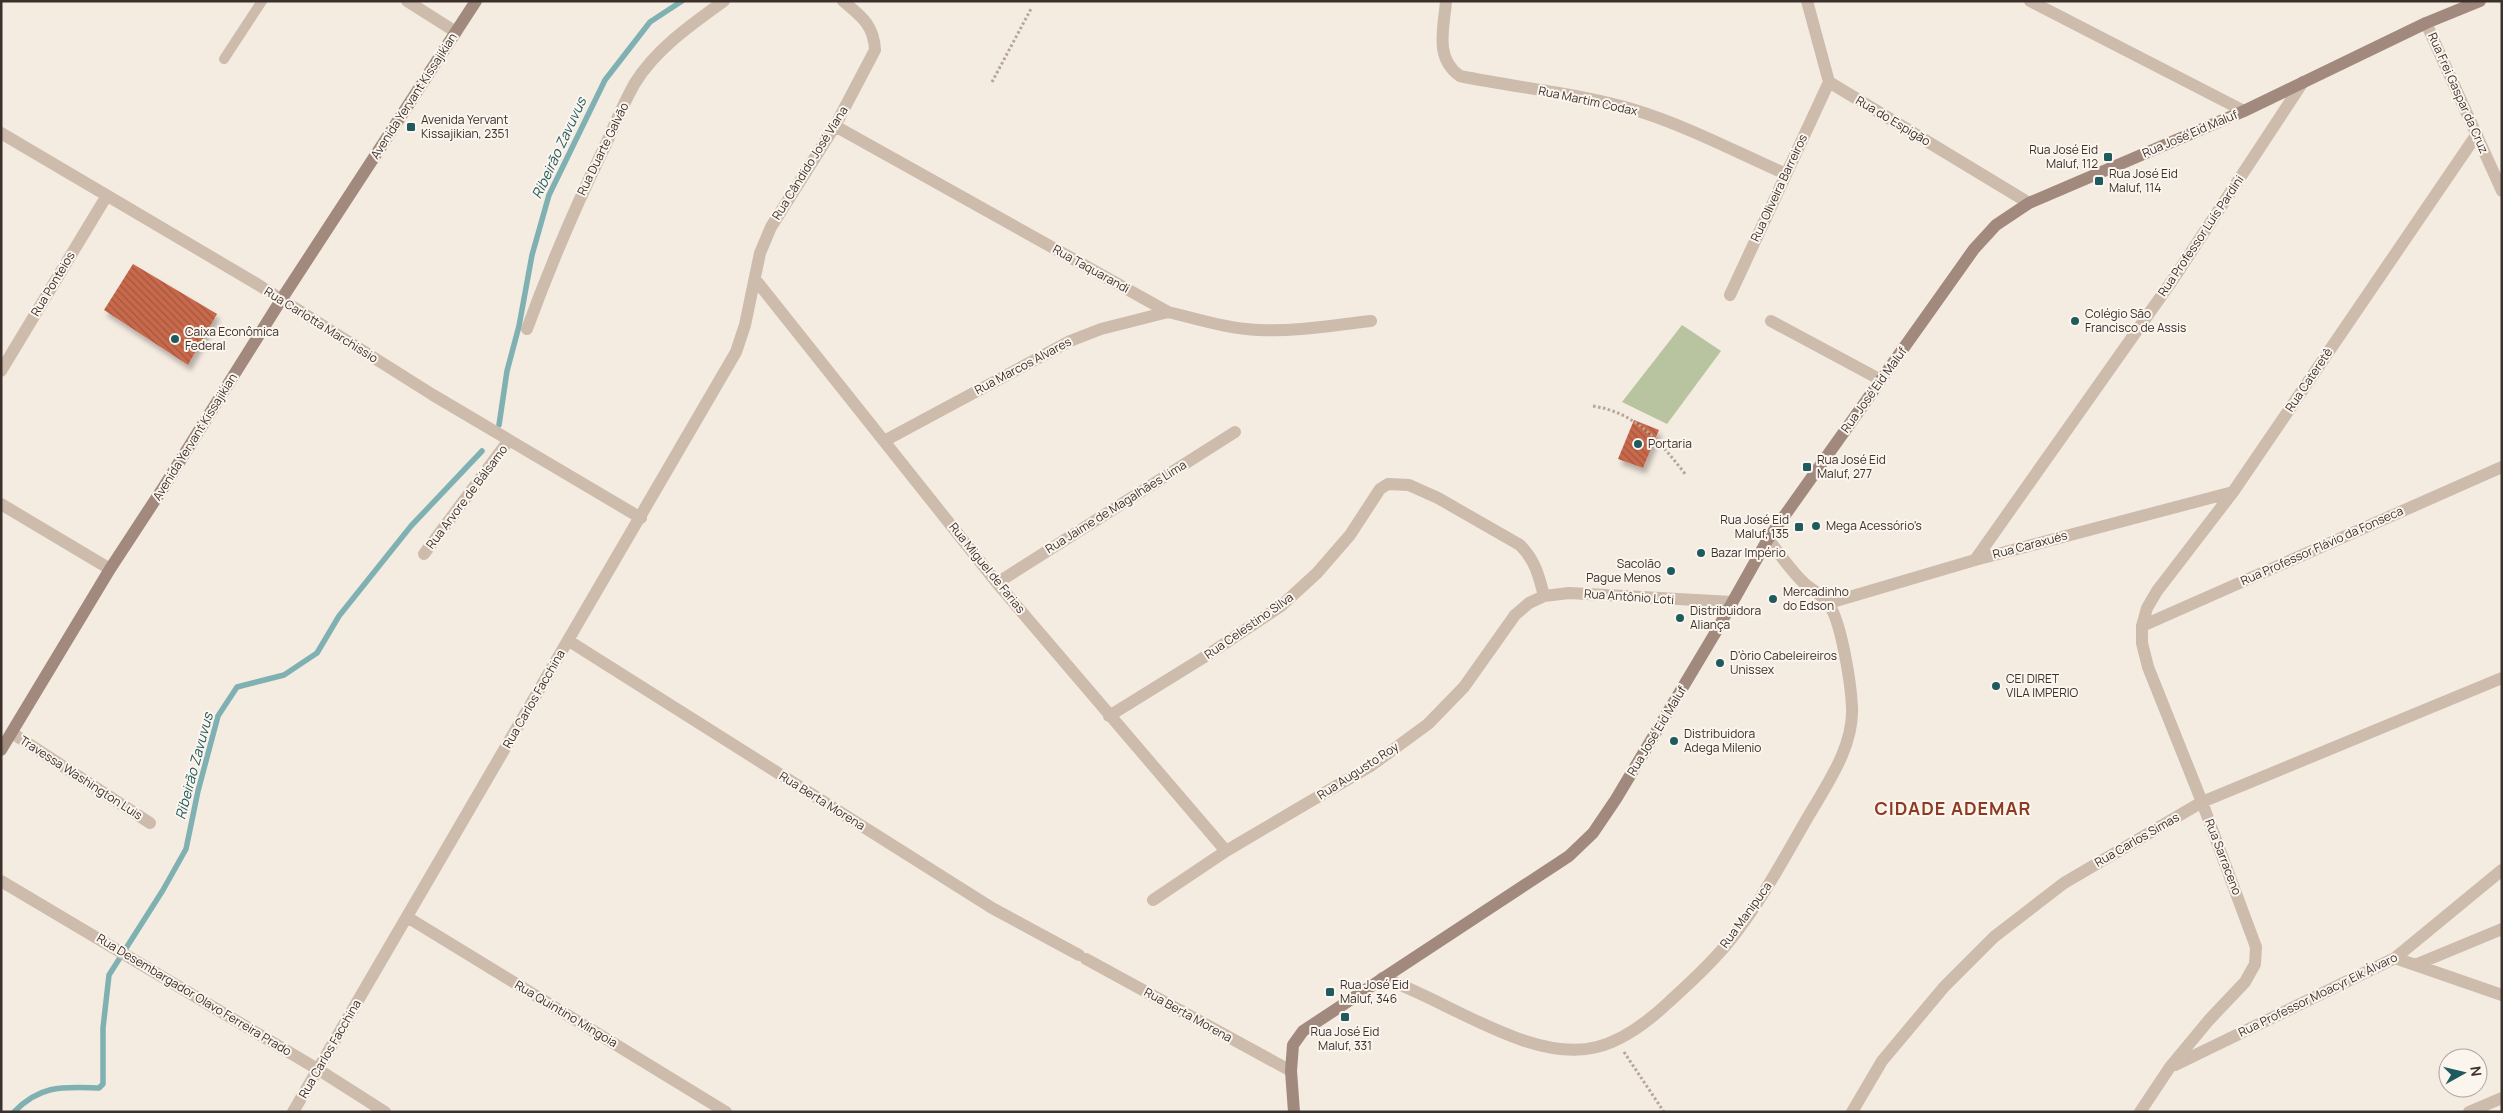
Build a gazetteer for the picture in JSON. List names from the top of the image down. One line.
{"streets":{"street":["Rua Frei Gaspar da Cruz","Avenida Yervant Kissajikian","Rua Martim Codax","Rua do Espigão","Rua José Eid Maluf","Rua Duarte Galvão","Rua Cândido José Viana","Rua Oliveira Barreiros","Rua Professor Luís Pardini","Rua Taquarandi","Rua Ponteios","Rua Carlotta Marchissio","Rua Marcos Alvares","Rua Cateretê","Rua Arvore de Bálsamo","Rua Jaime de Magalhães Lima","Rua Caraxués","Rua Professor Flávio da Fonseca","Rua Miguel de Farias","Rua Antônio Loti","Rua Celestino Silva","Rua Carlos Facchina","Rua Augusto Roy","Travessa Washington Luis","Rua Berta Morena","Rua Carlos Simas","Rua Sarraceno","Rua Manipuca","Rua Desembargador Olavo Ferreira Prado","Rua Professor Moacyr Eik Álvaro","Rua Quintino Mingoia"]},"crossings":[["Rua Frei Gaspar da Cruz","Rua José Eid Maluf"],["Rua Frei Gaspar da Cruz","Rua Cateretê"],["Avenida Yervant Kissajikian","Rua Carlotta Marchissio"],["Avenida Yervant Kissajikian","Travessa Washington Luis"],["Rua Martim Codax","Rua Oliveira Barreiros"],["Rua do Espigão","Rua José Eid Maluf"],["Rua do Espigão","Rua Oliveira Barreiros"],["Rua José Eid Maluf","Rua Professor Luís Pardini"],["Rua José Eid Maluf","Rua Antônio Loti"],["Rua José Eid Maluf","Rua Berta Morena"],["Rua José Eid Maluf","Rua Manipuca"],["Rua Cândido José Viana","Rua Taquarandi"],["Rua Cândido José Viana","Rua Miguel de Farias"],["Rua Cândido José Viana","Rua Carlos Facchina"],["Rua Professor Luís Pardini","Rua Caraxués"],["Rua Taquarandi","Rua Marcos Alvares"],["Rua Ponteios","Rua Carlotta Marchissio"],["Rua Carlotta Marchissio","Rua Arvore de Bálsamo"],["Rua Carlotta Marchissio","Rua Carlos Facchina"],["Rua Marcos Alvares","Rua Miguel de Farias"],["Rua Cateretê","Rua Caraxués"],["Rua Cateretê","Rua Professor Flávio da Fonseca"],["Rua Cateretê","Rua Sarraceno"],["Rua Jaime de Magalhães Lima","Rua Miguel de Farias"],["Rua Caraxués","Rua Manipuca"],["Rua Professor Flávio da Fonseca","Rua Sarraceno"],["Rua Miguel de Farias","Rua Celestino Silva"],["Rua Miguel de Farias","Rua Carlos Facchina"],["Rua Miguel de Farias","Rua Augusto Roy"],["Rua Antônio Loti","Rua Celestino Silva"],["Rua Antônio Loti","Rua Augusto Roy"],["Rua Carlos Facchina","Rua Berta Morena"],["Rua Carlos Facchina","Rua Desembargador Olavo Ferreira Prado"],["Rua Carlos Facchina","Rua Quintino Mingoia"],["Rua Carlos Simas","Rua Sarraceno"],["Rua Sarraceno","Rua Professor Moacyr Eik Álvaro"]],"districts":["CIDADE ADEMAR"],"water":["Ribeirão Zavuvus"],"places":{"transit":["Avenida Yervant Kissajikian, 2351","Rua José Eid Maluf, 112","Rua José Eid Maluf, 114","Rua José Eid Maluf, 277","Rua José Eid Maluf, 135","Rua José Eid Maluf, 346","Rua José Eid Maluf, 331"],"other":["Colégio São Francisco de Assis","Caixa Econômica Federal","Portaria","Mega Acessório's","Bazar Império","Sacolão Pague Menos","Mercadinho do Edson","Distribuidora Aliança","D'òrio Cabeleireiros Unissex","CEI DIRET VILA IMPERIO","Distribuidora Adega Milenio"]},"north":"right"}
